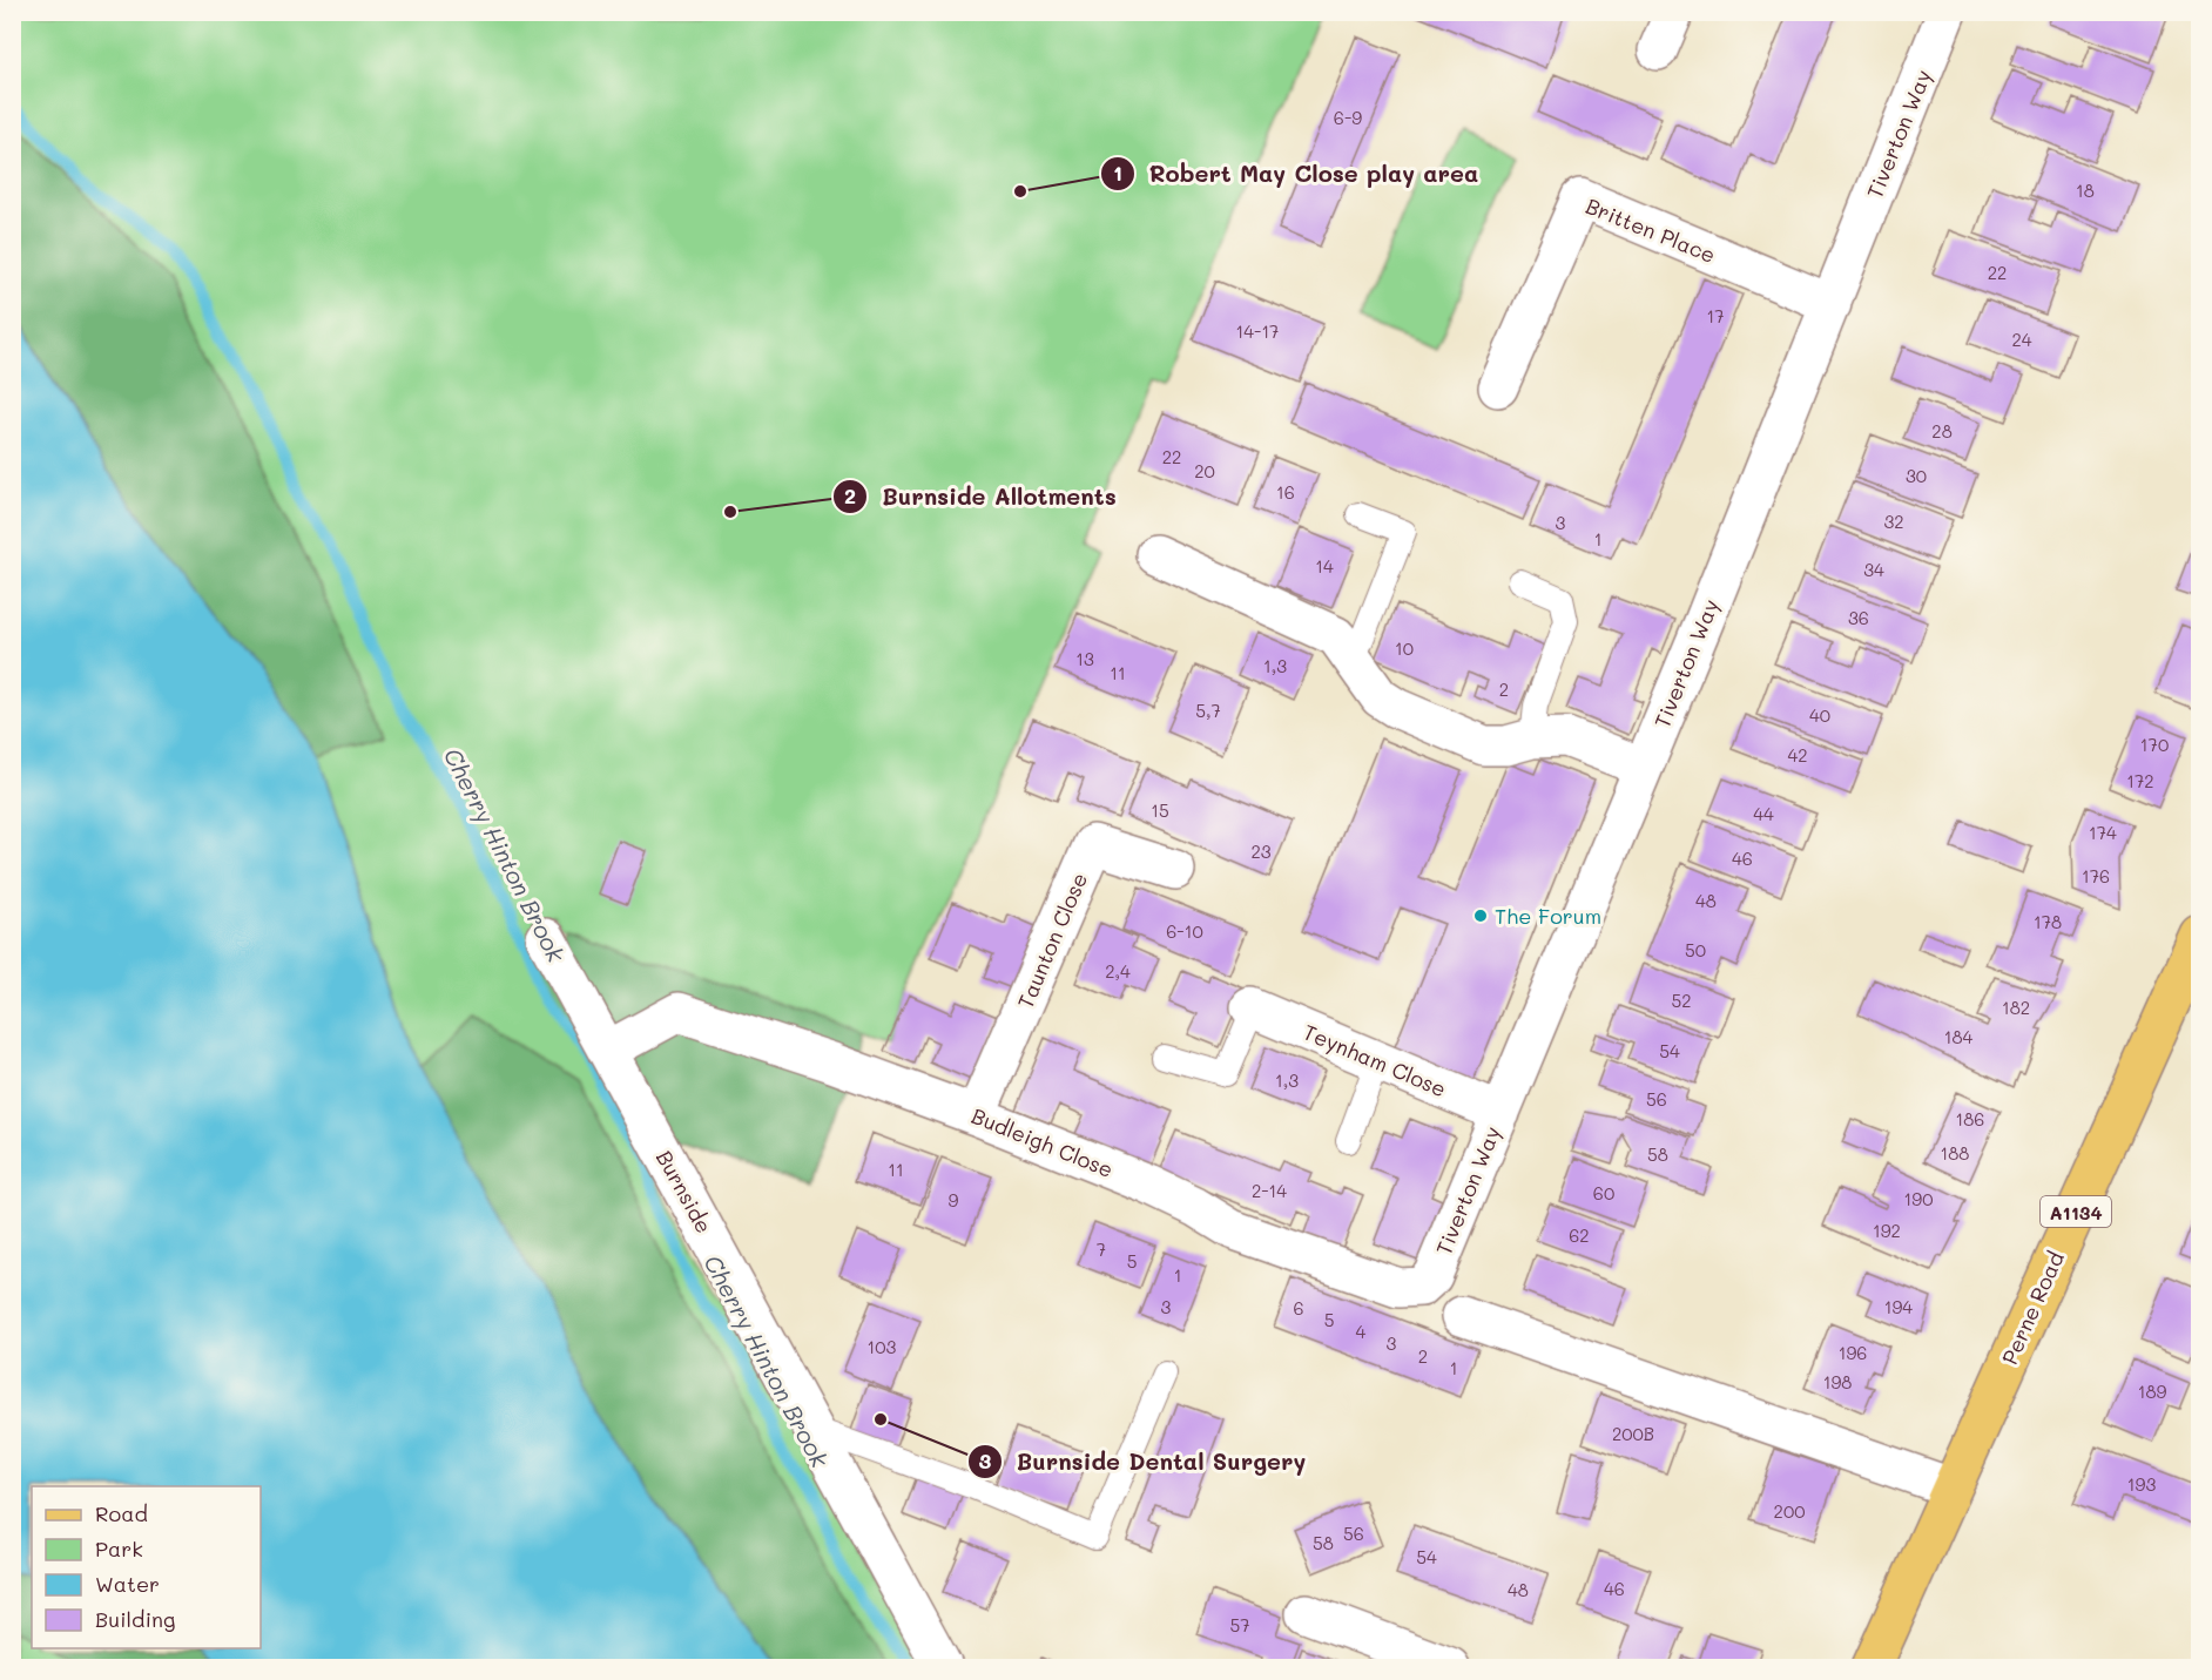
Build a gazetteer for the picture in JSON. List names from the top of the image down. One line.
{"streets":{"main road":["A1134","Perne Road"],"street":["Tiverton Way","Britten Place","Taunton Close","Teynham Close","Budleigh Close","Burnside"]},"crossings":[["Tiverton Way","Britten Place"],["Tiverton Way","Teynham Close"],["Tiverton Way","Budleigh Close"],["Taunton Close","Budleigh Close"],["Budleigh Close","Burnside"]],"water":["Cherry Hinton Brook"],"places":["Robert May Close play area","Burnside Allotments","The Forum","Burnside Dental Surgery"],"house_numbers":["6-9","18","22","17","14-17","24","28","22","20","30","16","32","3","1","14","34","36","10","13","1,3","11","2","5,7","40","170","42","172","15","44","174","23","46","176","48","178","6-10","50","2,4","52","182","184","54","1,3","56","186","188","58","11","2-14","60","190","9","192","62","7","5","1","3","194","6","5","4","3","103","196","2","1","198","189","200B","193","200","56","58","54","46","48","57"],"legend":["Road","Park","Water","Building"]}
